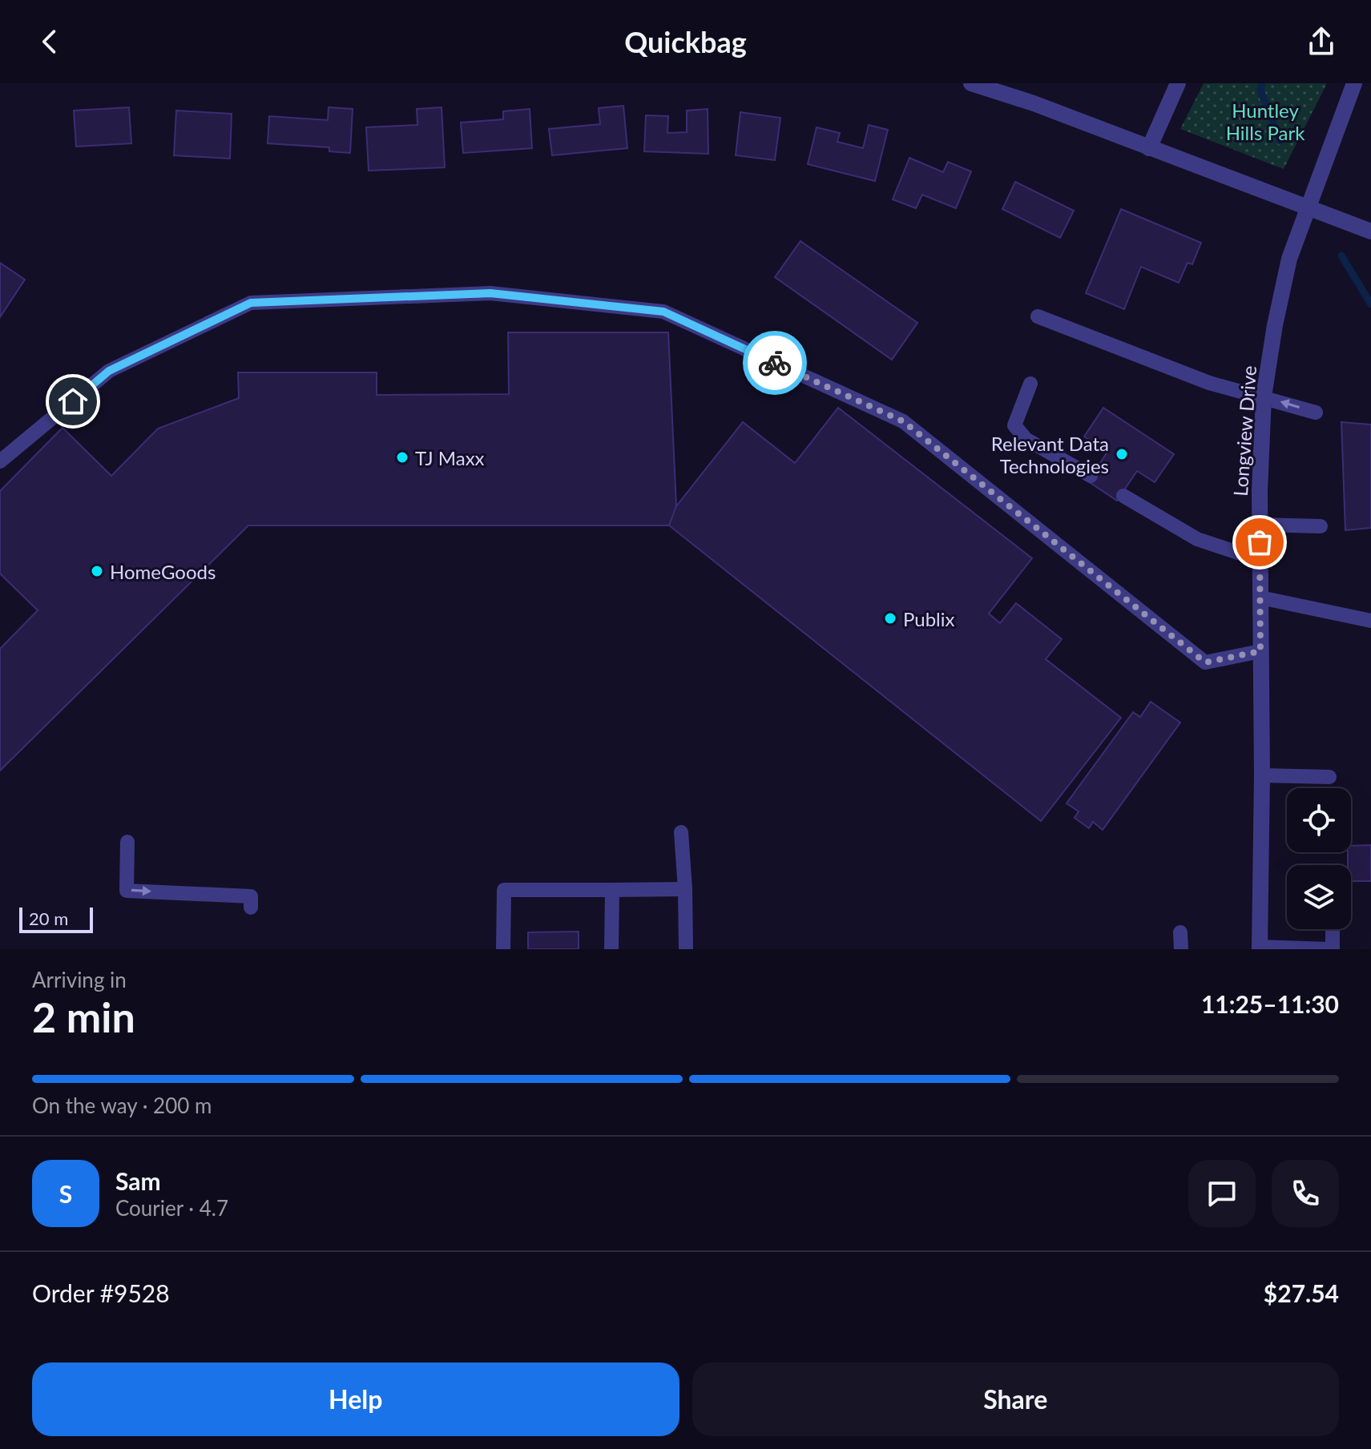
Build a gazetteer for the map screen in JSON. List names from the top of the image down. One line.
{"streets":{"street":["Longview Drive"]},"parks":["Huntley Hills Park"],"places":["Relevant Data Technologies","TJ Maxx","HomeGoods","Publix"],"scale_bar":"20 m","page":{"header":"Quickbag","scale":"20 m","heading":["2 min","Arriving in","11:25–11:30"],"panel":["Sam","Courier · 4.7","Order #9528","$27.54"],"bar":"On the way · 200 m","round":"S","buttons":["Help","Share"]}}
